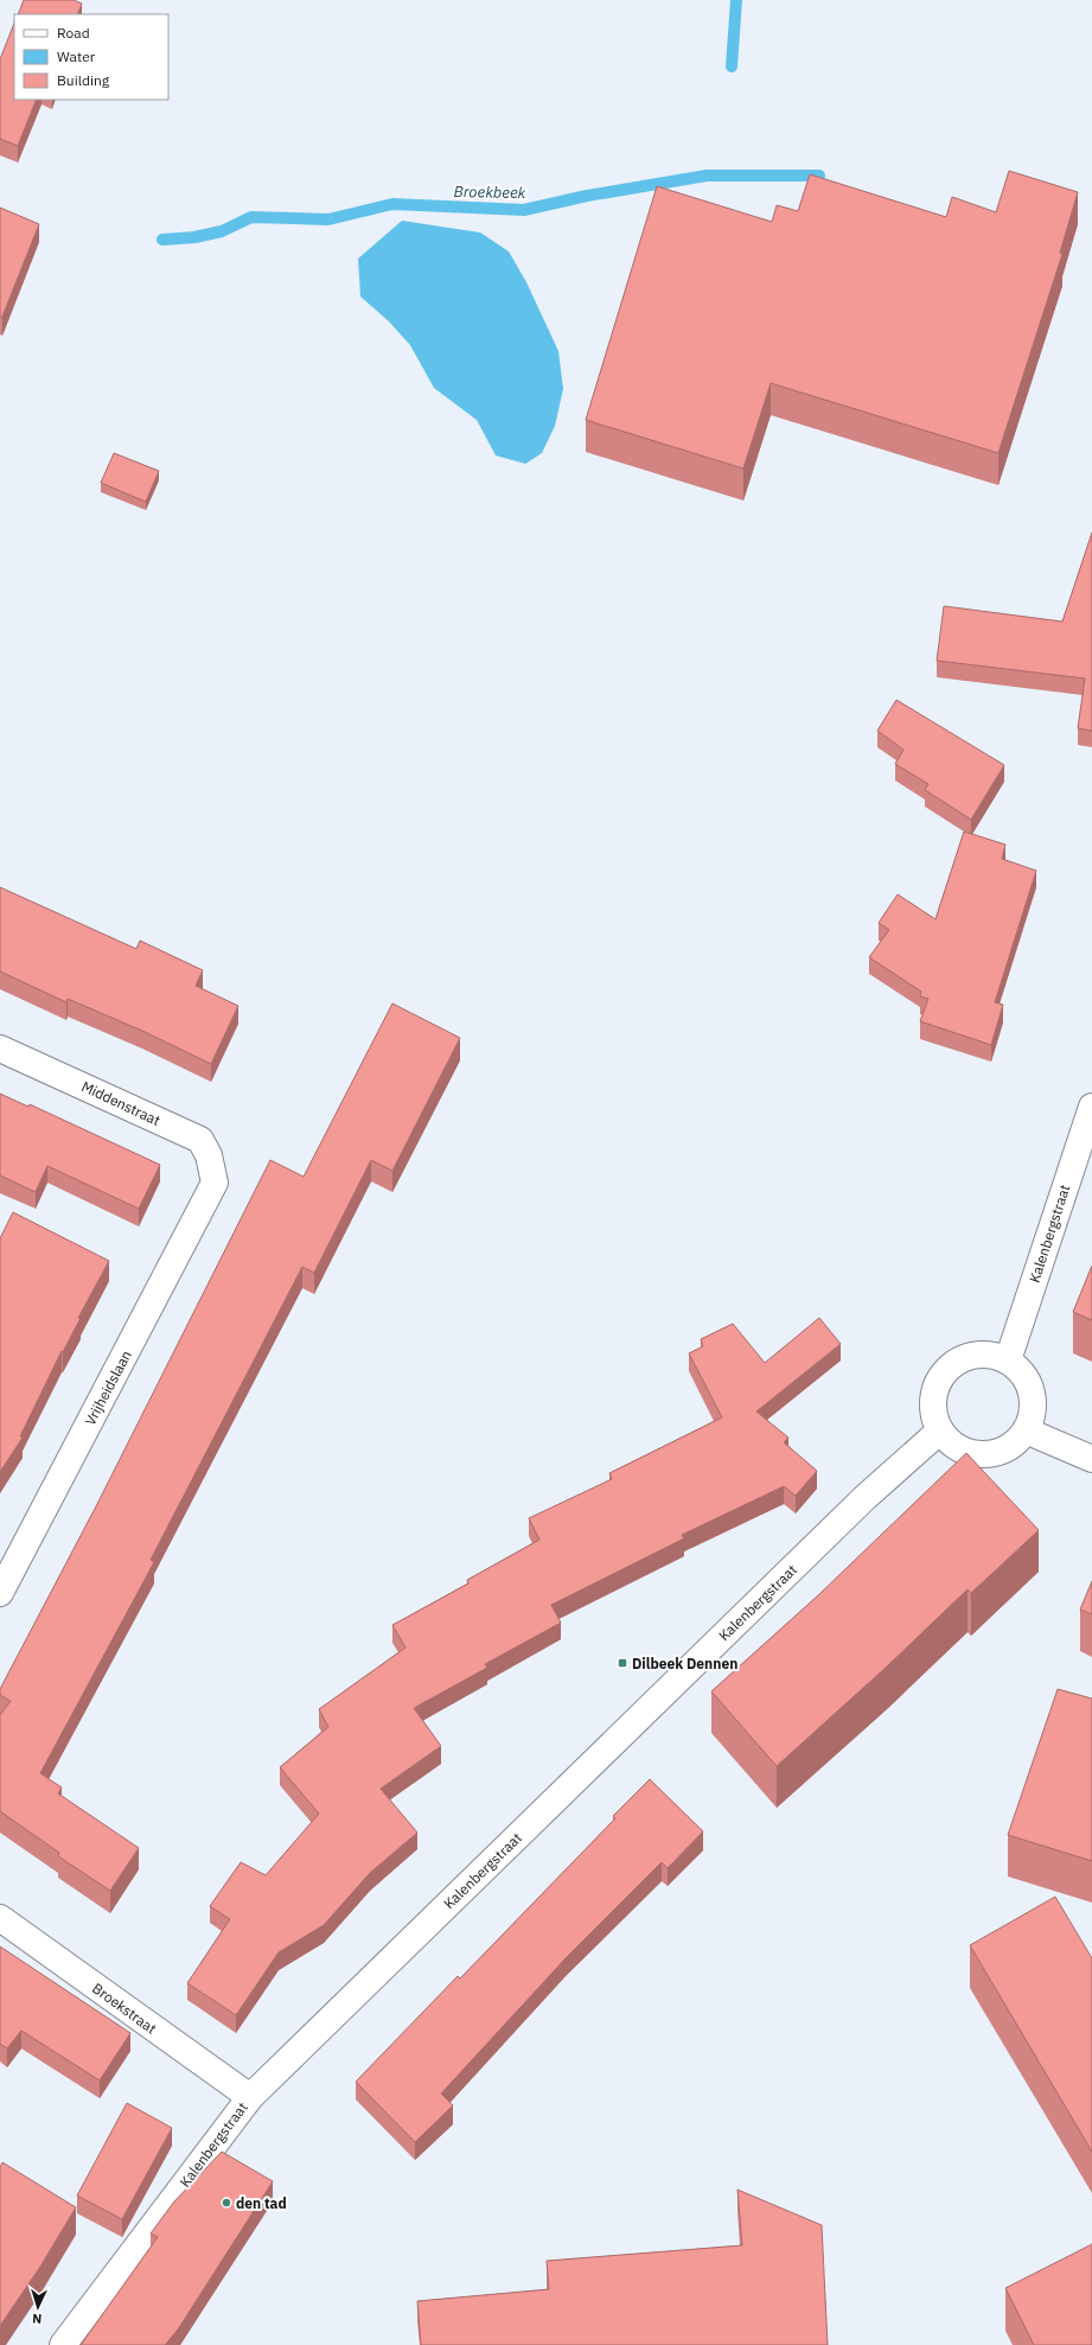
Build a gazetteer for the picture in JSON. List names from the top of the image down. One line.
{"streets":{"street":["Middenstraat","Kalenbergstraat","Vrijheidslaan","Broekstraat"]},"crossings":[["Middenstraat","Vrijheidslaan"],["Kalenbergstraat","Broekstraat"]],"water":["Broekbeek"],"places":{"transit":["Dilbeek Dennen"],"other":["den tad"]},"legend":["Road","Water","Building"],"north":"bottom"}
